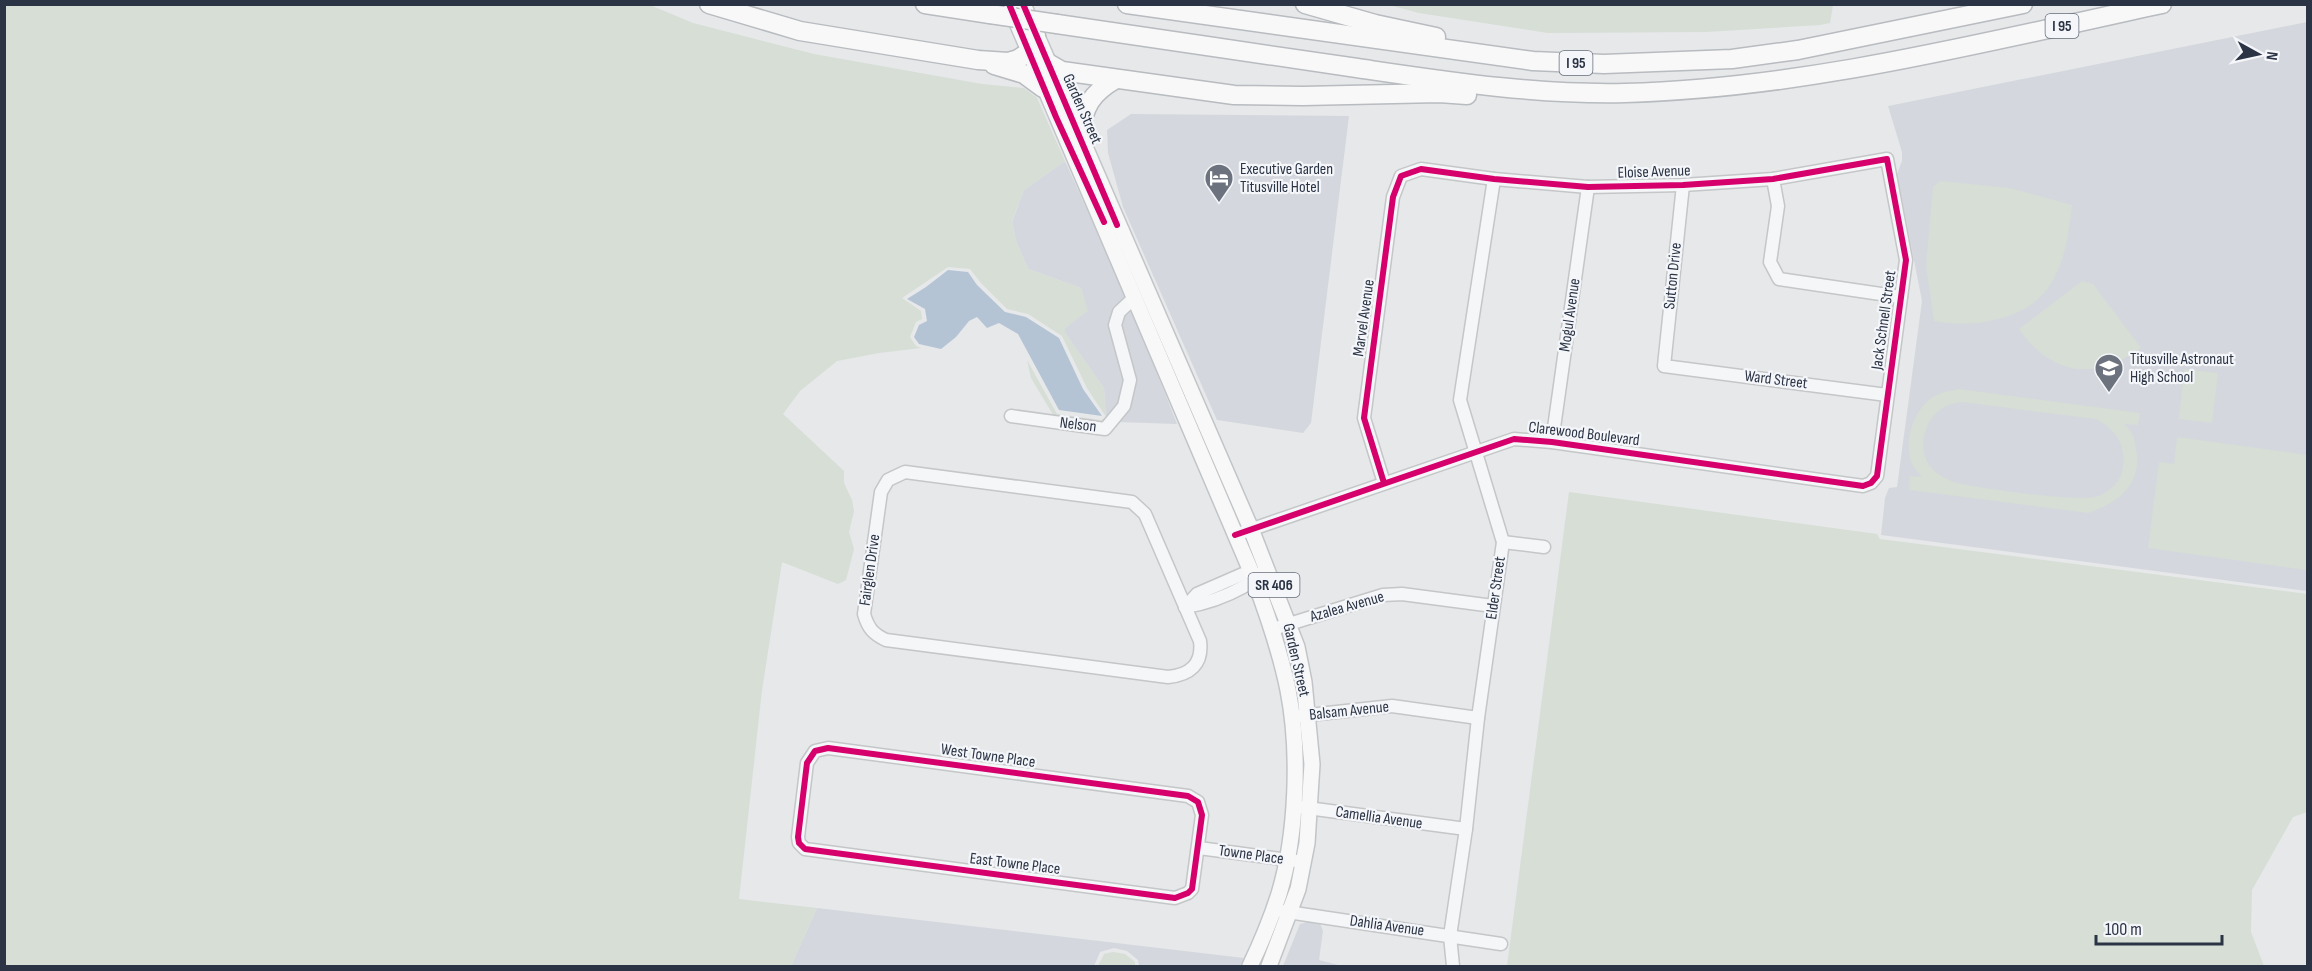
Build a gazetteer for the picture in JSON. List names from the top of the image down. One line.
{"streets":{"highway":["I 95"],"main road":["Garden Street","SR 406"],"street":["Eloise Avenue","Sutton Drive","Mogul Avenue","Marvel Avenue","Jack Schnell Street","Ward Street","Nelson","Clarewood Boulevard","Fairglen Drive","Elder Street","Azalea Avenue","Balsam Avenue","West Towne Place","Camellia Avenue","Towne Place","East Towne Place","Dahlia Avenue"]},"crossings":[["Garden Street","Nelson"],["Garden Street","Clarewood Boulevard"],["Garden Street","Azalea Avenue"],["Garden Street","Balsam Avenue"],["Garden Street","Camellia Avenue"],["Garden Street","Towne Place"],["Garden Street","Dahlia Avenue"],["Eloise Avenue","Sutton Drive"],["Eloise Avenue","Mogul Avenue"],["Eloise Avenue","Marvel Avenue"],["Eloise Avenue","Jack Schnell Street"],["Eloise Avenue","Elder Street"],["Sutton Drive","Ward Street"],["Mogul Avenue","Clarewood Boulevard"],["Marvel Avenue","Clarewood Boulevard"],["Jack Schnell Street","Ward Street"],["Jack Schnell Street","Clarewood Boulevard"],["Clarewood Boulevard","Elder Street"],["Elder Street","Azalea Avenue"],["Elder Street","Balsam Avenue"],["Elder Street","Camellia Avenue"],["Elder Street","Dahlia Avenue"],["West Towne Place","Towne Place"],["West Towne Place","East Towne Place"],["Towne Place","East Towne Place"]],"places":{"hotel":["Executive Garden Titusville Hotel"],"school or university":["Titusville Astronaut High School"]},"scale_bar":"100 m","north":"right"}
